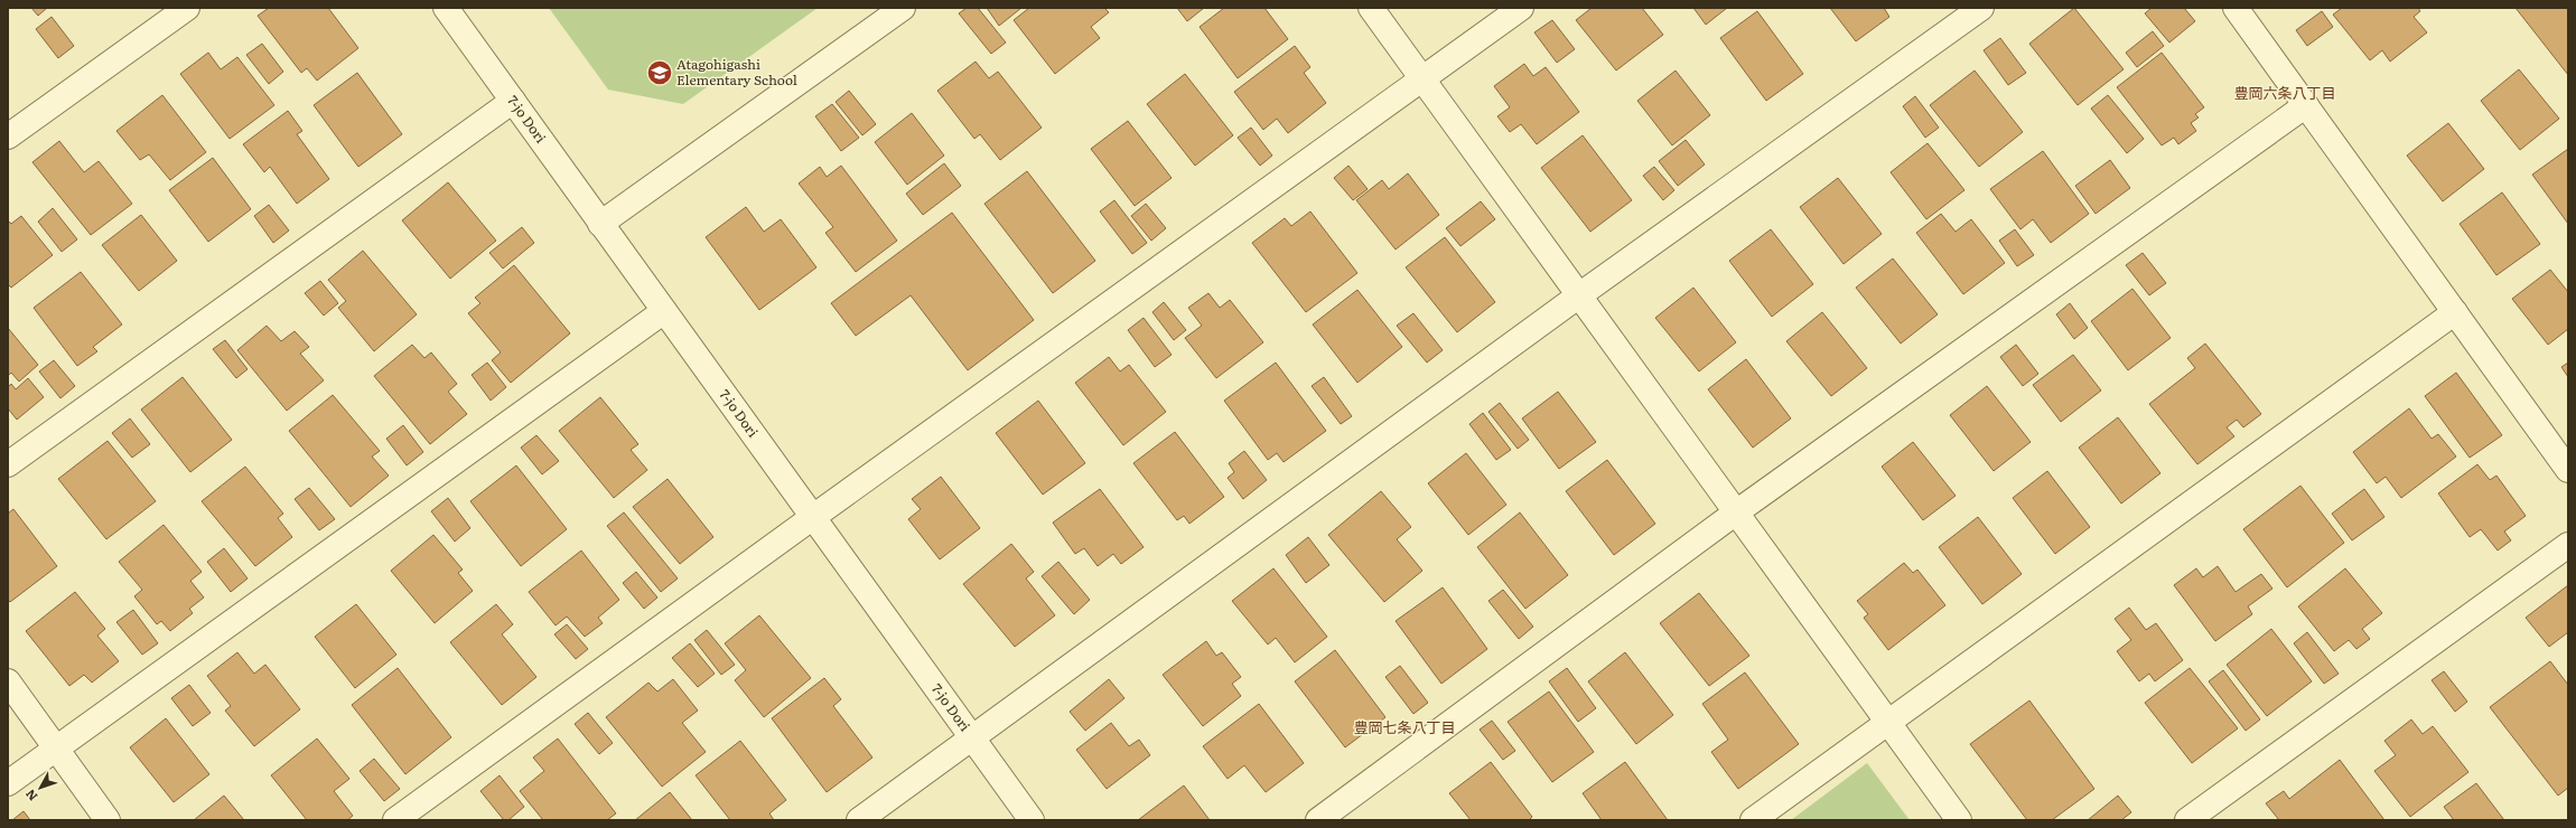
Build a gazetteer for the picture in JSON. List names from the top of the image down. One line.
{"streets":{"street":["7-jo Dori"]},"districts":["豊岡六条八丁目","豊岡七条八丁目"],"places":{"school or university":["Atagohigashi Elementary School"]},"north":"bottom left"}
